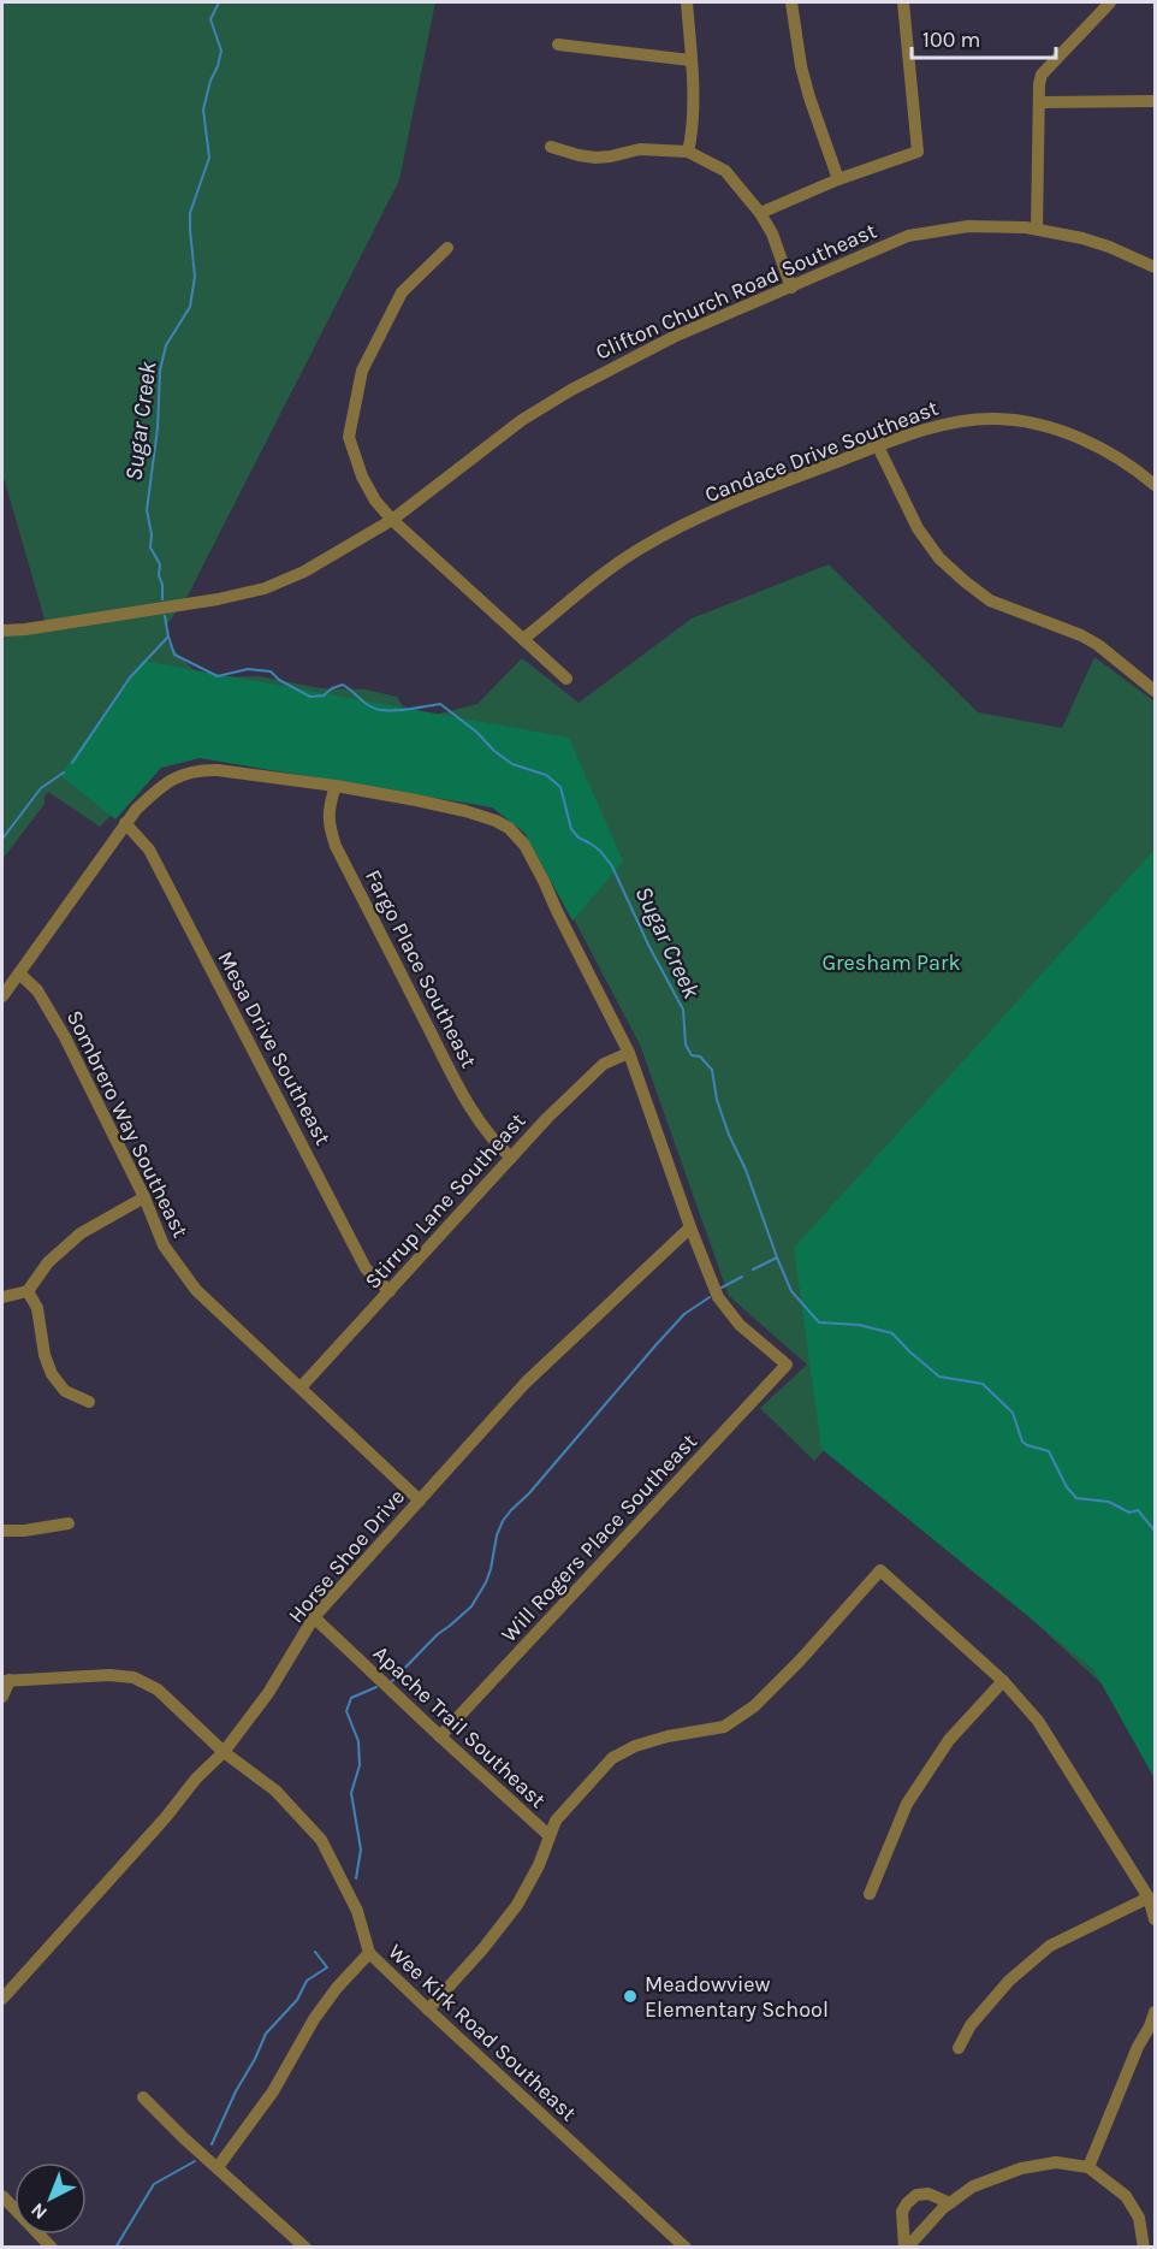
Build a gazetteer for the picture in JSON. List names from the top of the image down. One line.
{"streets":{"street":["Clifton Church Road Southeast","Candace Drive Southeast","Fargo Place Southeast","Mesa Drive Southeast","Sombrero Way Southeast","Stirrup Lane Southeast","Will Rogers Place Southeast","Horse Shoe Drive","Apache Trail Southeast","Wee Kirk Road Southeast"]},"crossings":[["Fargo Place Southeast","Stirrup Lane Southeast"],["Mesa Drive Southeast","Stirrup Lane Southeast"],["Sombrero Way Southeast","Stirrup Lane Southeast"],["Sombrero Way Southeast","Horse Shoe Drive"],["Will Rogers Place Southeast","Horse Shoe Drive"],["Will Rogers Place Southeast","Apache Trail Southeast"],["Horse Shoe Drive","Apache Trail Southeast"],["Horse Shoe Drive","Wee Kirk Road Southeast"],["Apache Trail Southeast","Wee Kirk Road Southeast"]],"water":["Sugar Creek"],"parks":["Gresham Park"],"places":["Meadowview Elementary School"],"scale_bar":"100 m","north":"bottom left"}
